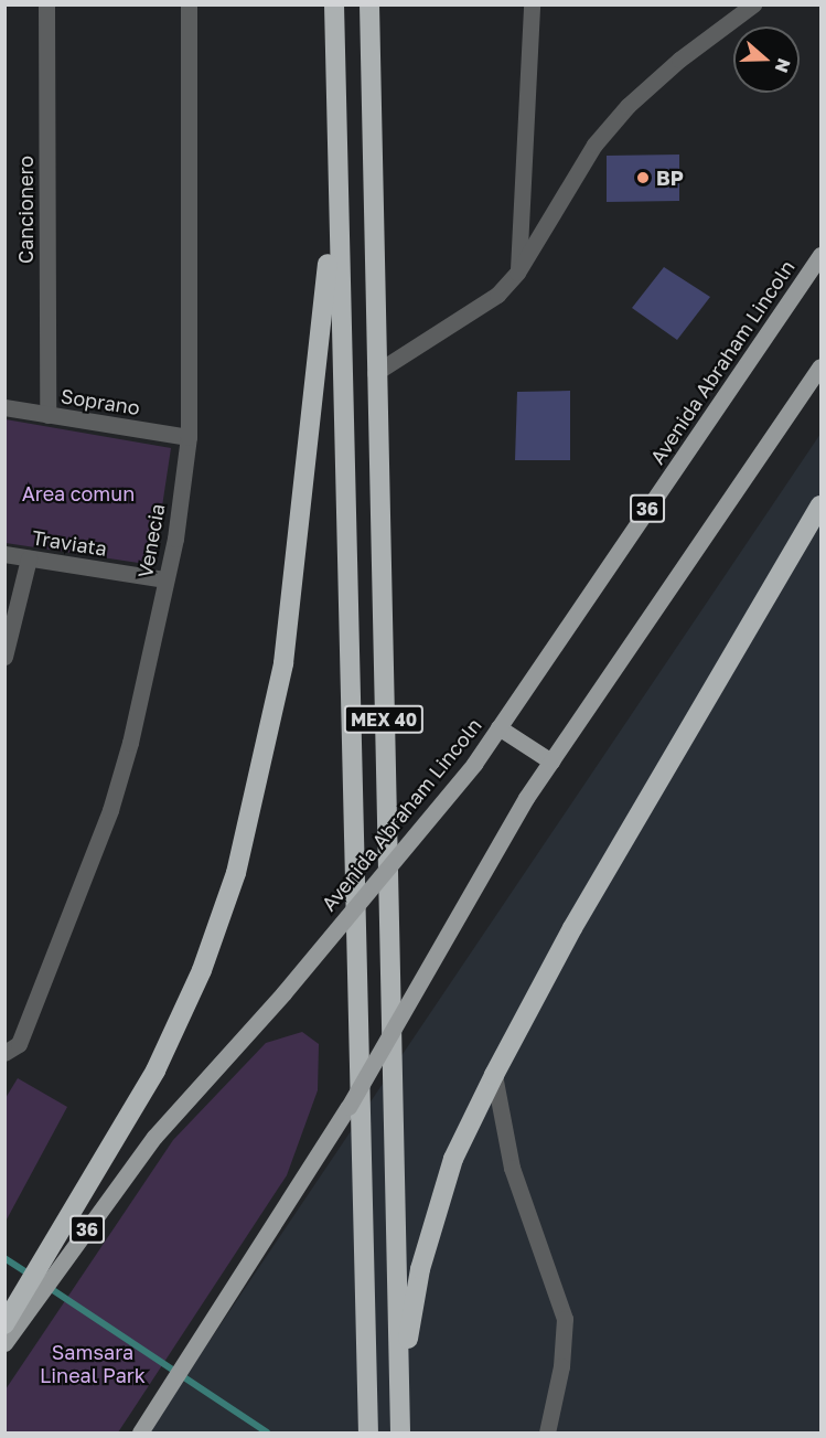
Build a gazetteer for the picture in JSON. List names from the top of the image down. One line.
{"streets":{"highway":["MEX 40"],"main road":["Avenida Abraham Lincoln","36"],"street":["Cancionero","Soprano","Venecia","Traviata"]},"crossings":[["Cancionero","Soprano"],["Soprano","Venecia"],["Venecia","Traviata"]],"parks":["Area comun","Samsara Lineal Park"],"places":["BP"],"north":"right"}
